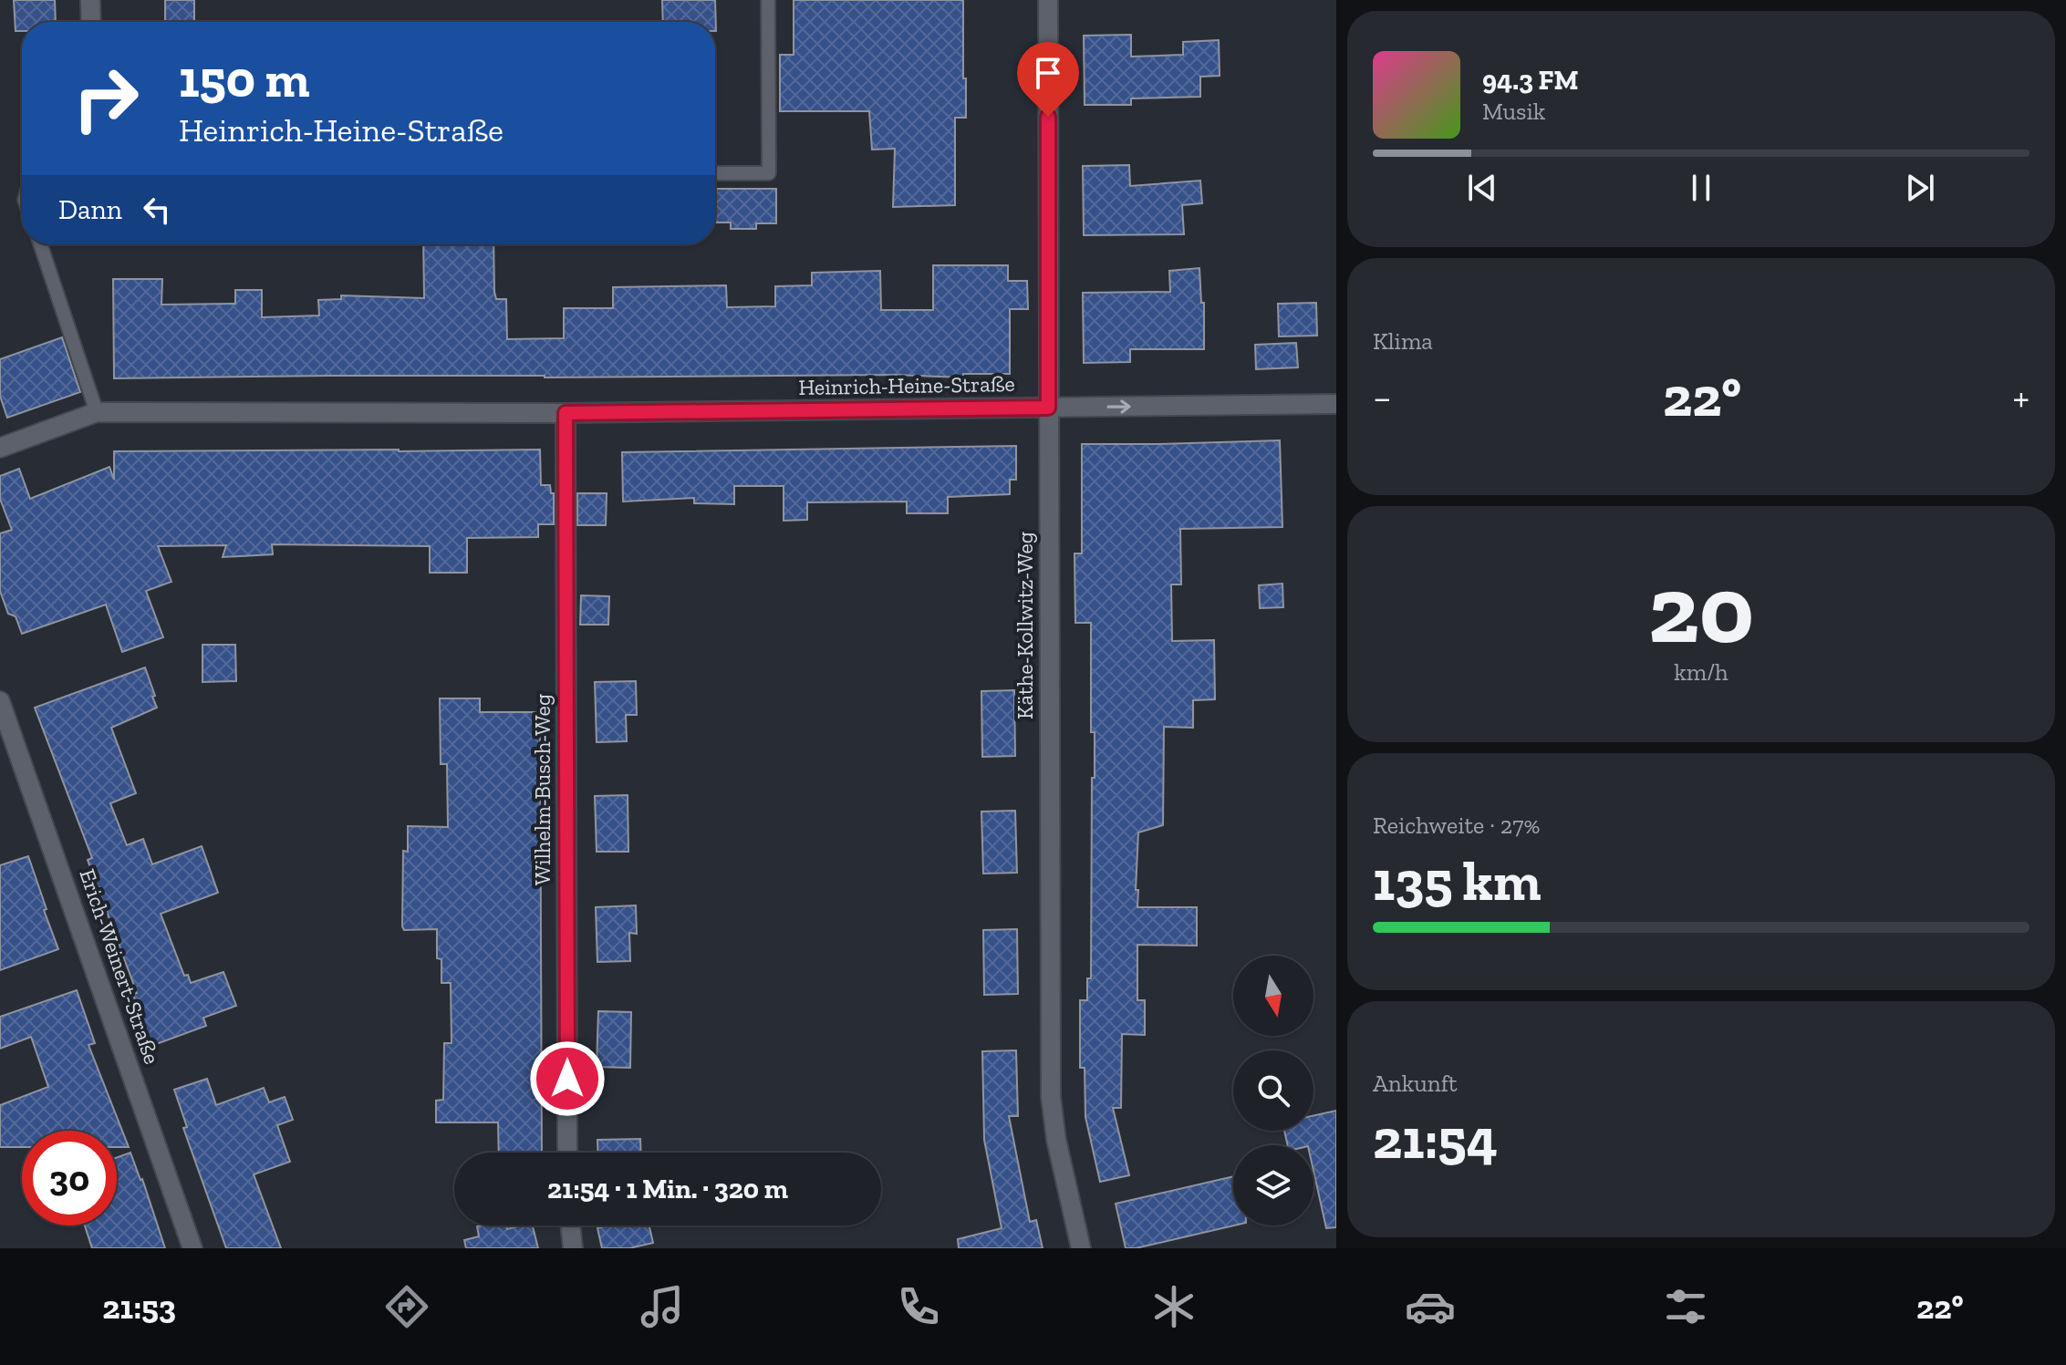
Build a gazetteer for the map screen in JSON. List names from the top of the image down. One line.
{"streets":{"street":["Heinrich-Heine-Straße","Käthe-Kollwitz-Weg","Wilhelm-Busch-Weg","Erich-Weinert-Straße"]},"crossings":[["Heinrich-Heine-Straße","Käthe-Kollwitz-Weg"],["Heinrich-Heine-Straße","Wilhelm-Busch-Weg"]],"north":"bottom","page":{"turn":["150 m","Heinrich-Heine-Straße"],"song":["94.3 FM","Musik"],"then":"Dann","tile":["Klima",["20","km/h"],["Reichweite · 27%","135 km"],["Ankunft","21:54"]],"heat":["−","22°","+"],"limit":"30","trip":"21:54 · 1 Min. · 320 m","tabs":["21:53","22°"]}}
